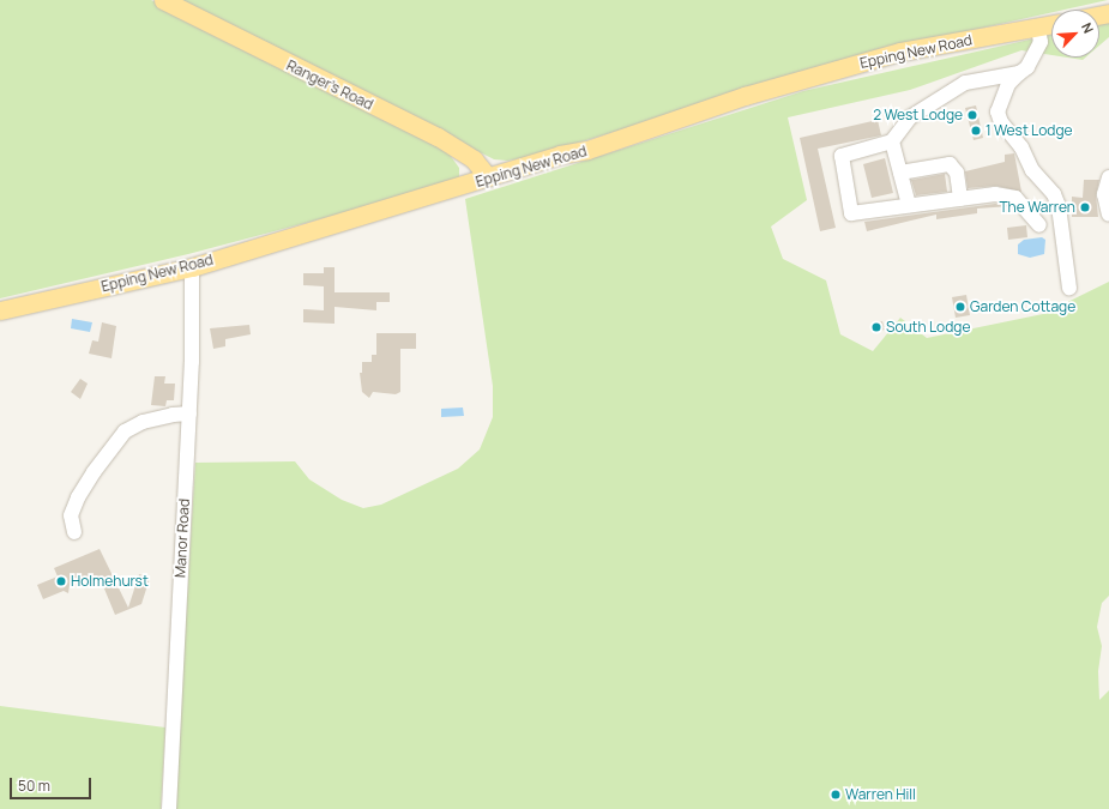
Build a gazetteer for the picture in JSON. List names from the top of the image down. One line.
{"streets":{"main road":["Epping New Road","Ranger's Road"],"street":["Manor Road"]},"crossings":[["Epping New Road","Ranger's Road"],["Epping New Road","Manor Road"]],"places":["2 West Lodge","1 West Lodge","The Warren","Garden Cottage","South Lodge","Holmehurst","Warren Hill"],"scale_bar":"50 m","north":"top right"}
